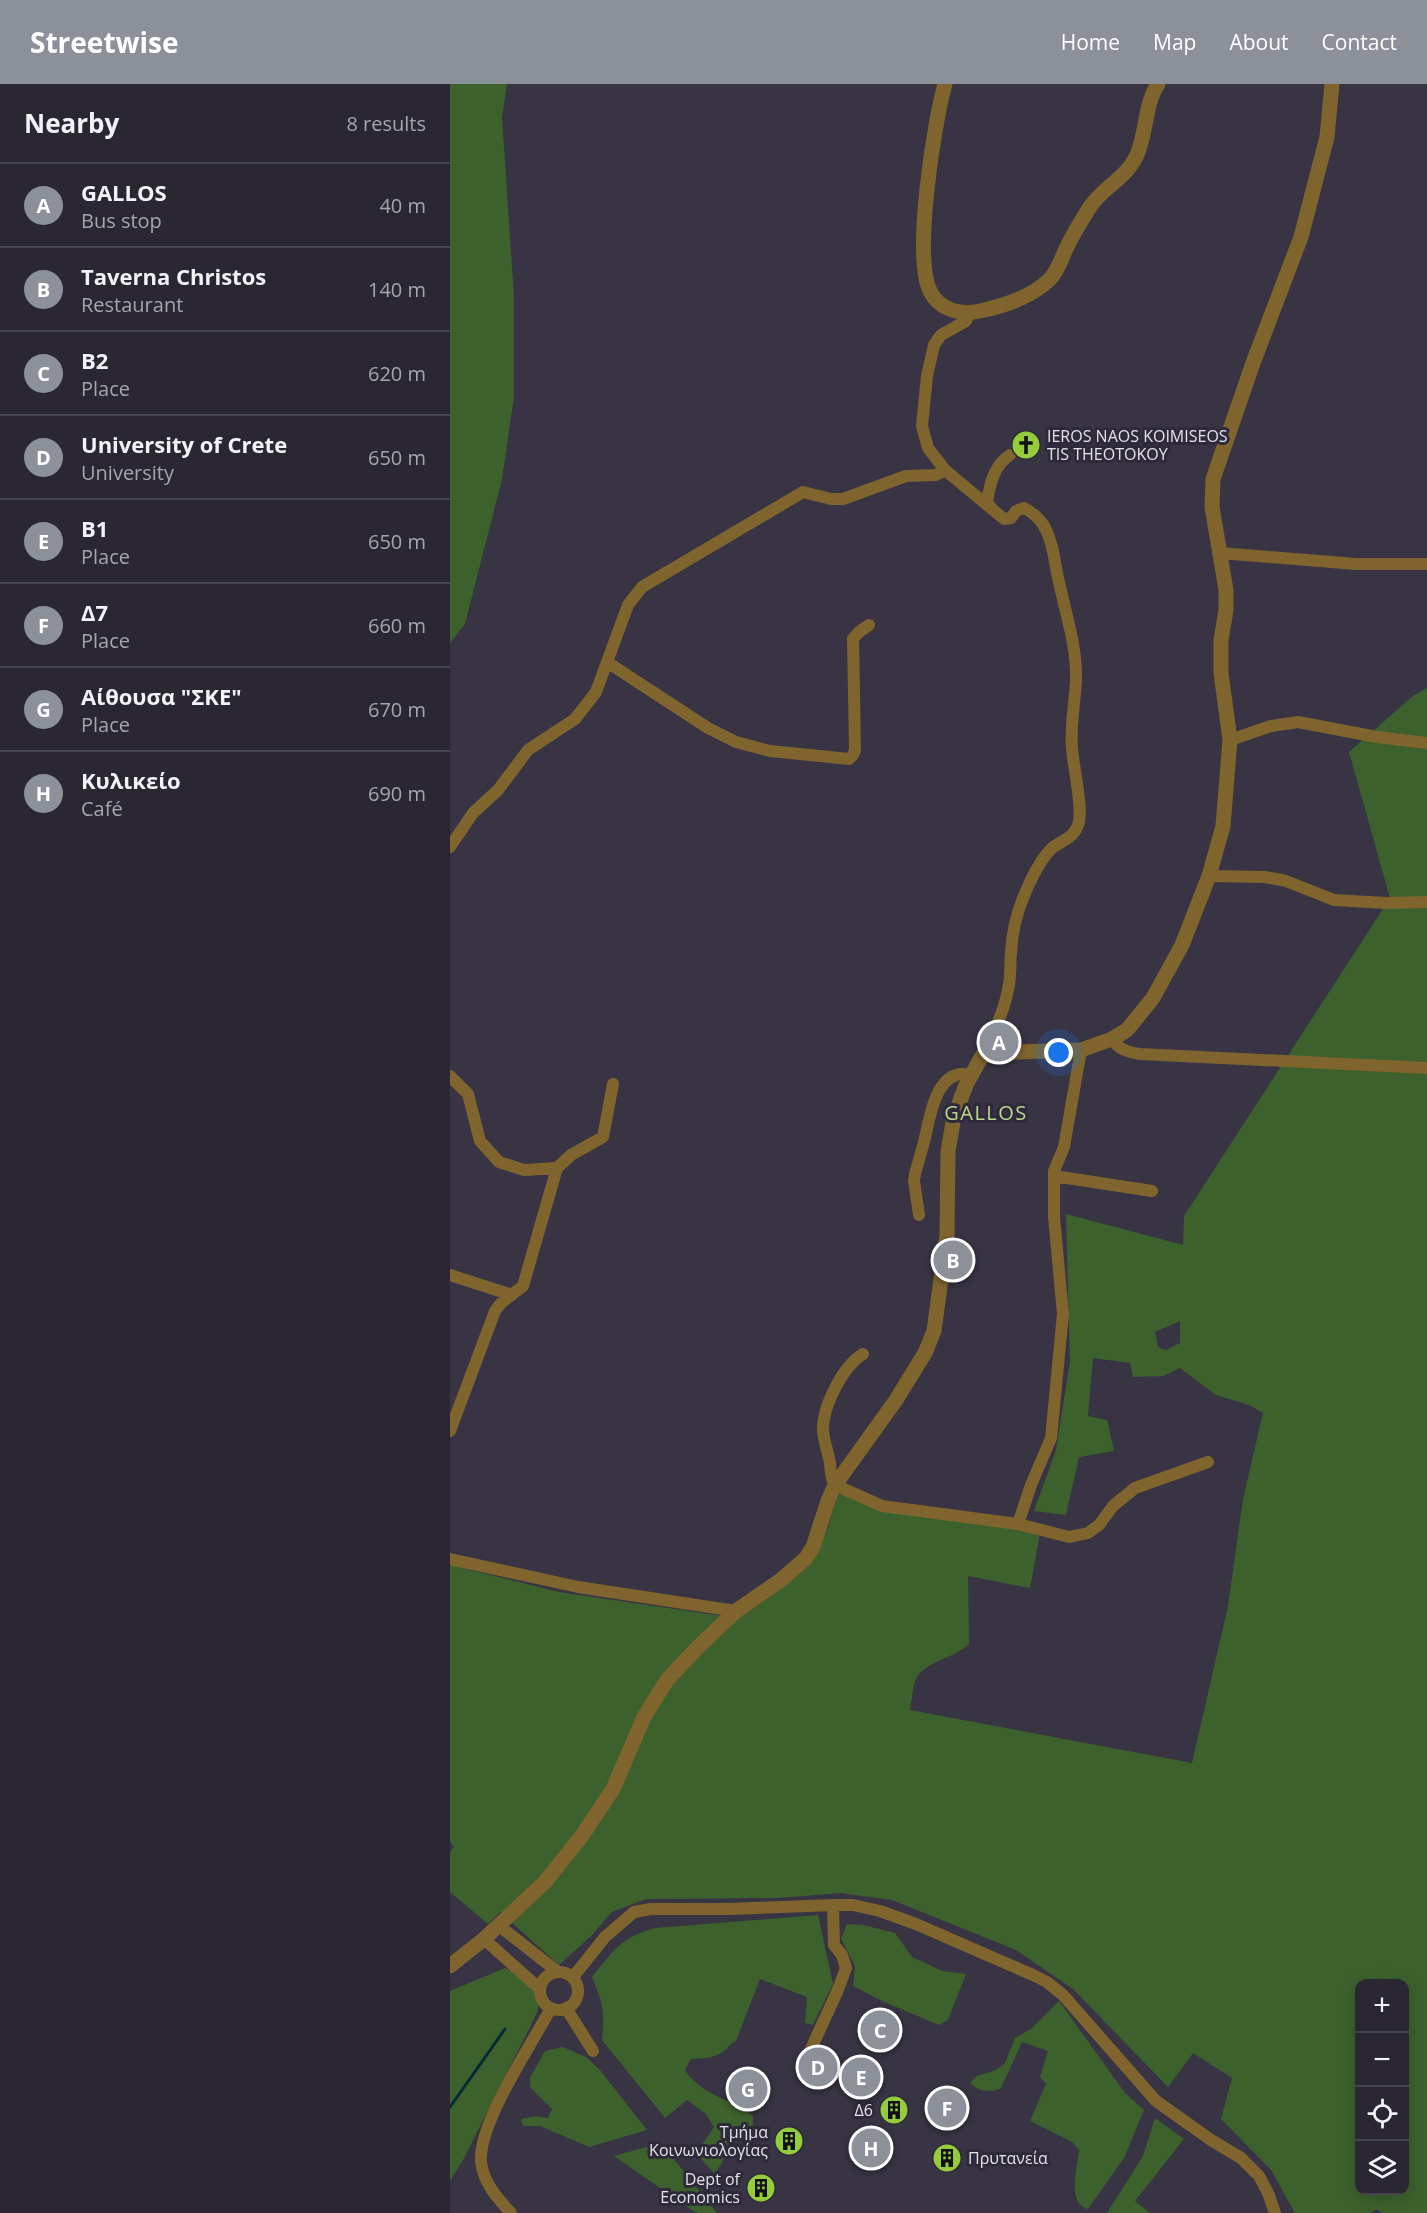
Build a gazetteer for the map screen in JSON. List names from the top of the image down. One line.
{"districts":["GALLOS"],"places":{"church":["IEROS NAOS KOIMISEOS TIS THEOTOKOY"],"building":["Δ6","Τμήμα Κοινωνιολογίας","Πρυτανεία","Dept of Economics"]},"page":{"header":"Streetwise","nav":["Home","Map","About","Contact"],"heading":["Nearby","8 results"],"list":[{"mark":"A","name":"GALLOS","note":"Bus stop","value":"40 m"},{"mark":"B","name":"Taverna Christos","note":"Restaurant","value":"140 m"},{"mark":"C","name":"Β2","note":"Place","value":"620 m"},{"mark":"D","name":"University of Crete","note":"University","value":"650 m"},{"mark":"E","name":"Β1","note":"Place","value":"650 m"},{"mark":"F","name":"Δ7","note":"Place","value":"660 m"},{"mark":"G","name":"Αίθουσα \"ΣΚΕ\"","note":"Place","value":"670 m"},{"mark":"H","name":"Κυλικείο","note":"Café","value":"690 m"}],"pins":["A","B","C","D","E","G","F","H"],"map_buttons":["+","−"]}}
